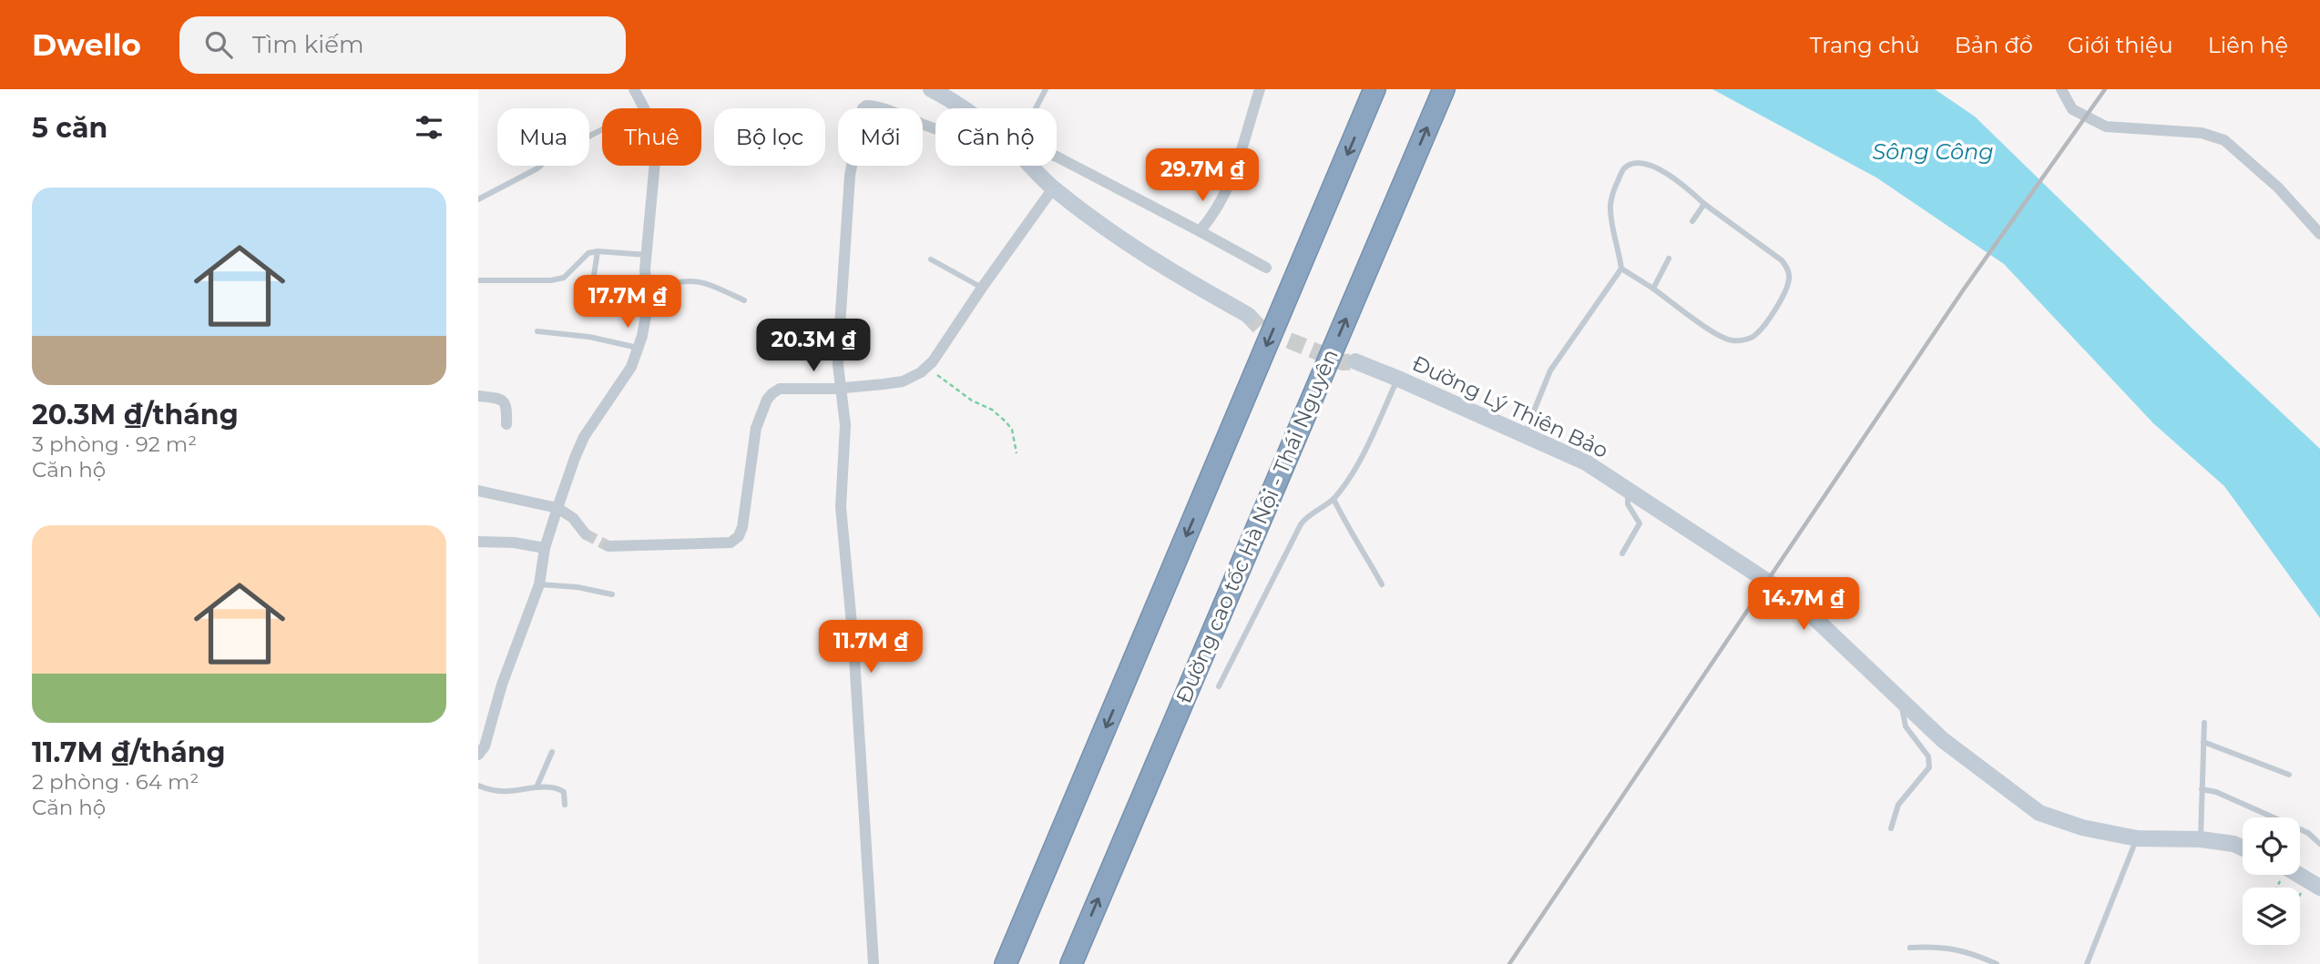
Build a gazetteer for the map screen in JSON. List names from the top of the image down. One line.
{"streets":{"highway":["Đường cao tốc Hà Nội - Thái Nguyên"],"main road":["Đường Lý Thiên Bảo"]},"water":["Sông Công"],"page":{"header":"Dwello","search":"Tìm kiếm","nav":["Trang chủ","Bản đồ","Giới thiệu","Liên hệ"],"heading":"5 căn","chip":["Mua","Thuê","Bộ lọc","Mới","Căn hộ"],"price":["29.7M ₫","17.7M ₫","20.3M ₫","14.7M ₫","11.7M ₫"],"list":[{"name":"20.3M ₫/tháng","note":"3 phòng · 92 m² · Căn hộ"},{"name":"11.7M ₫/tháng","note":"2 phòng · 64 m² · Căn hộ"}]}}
